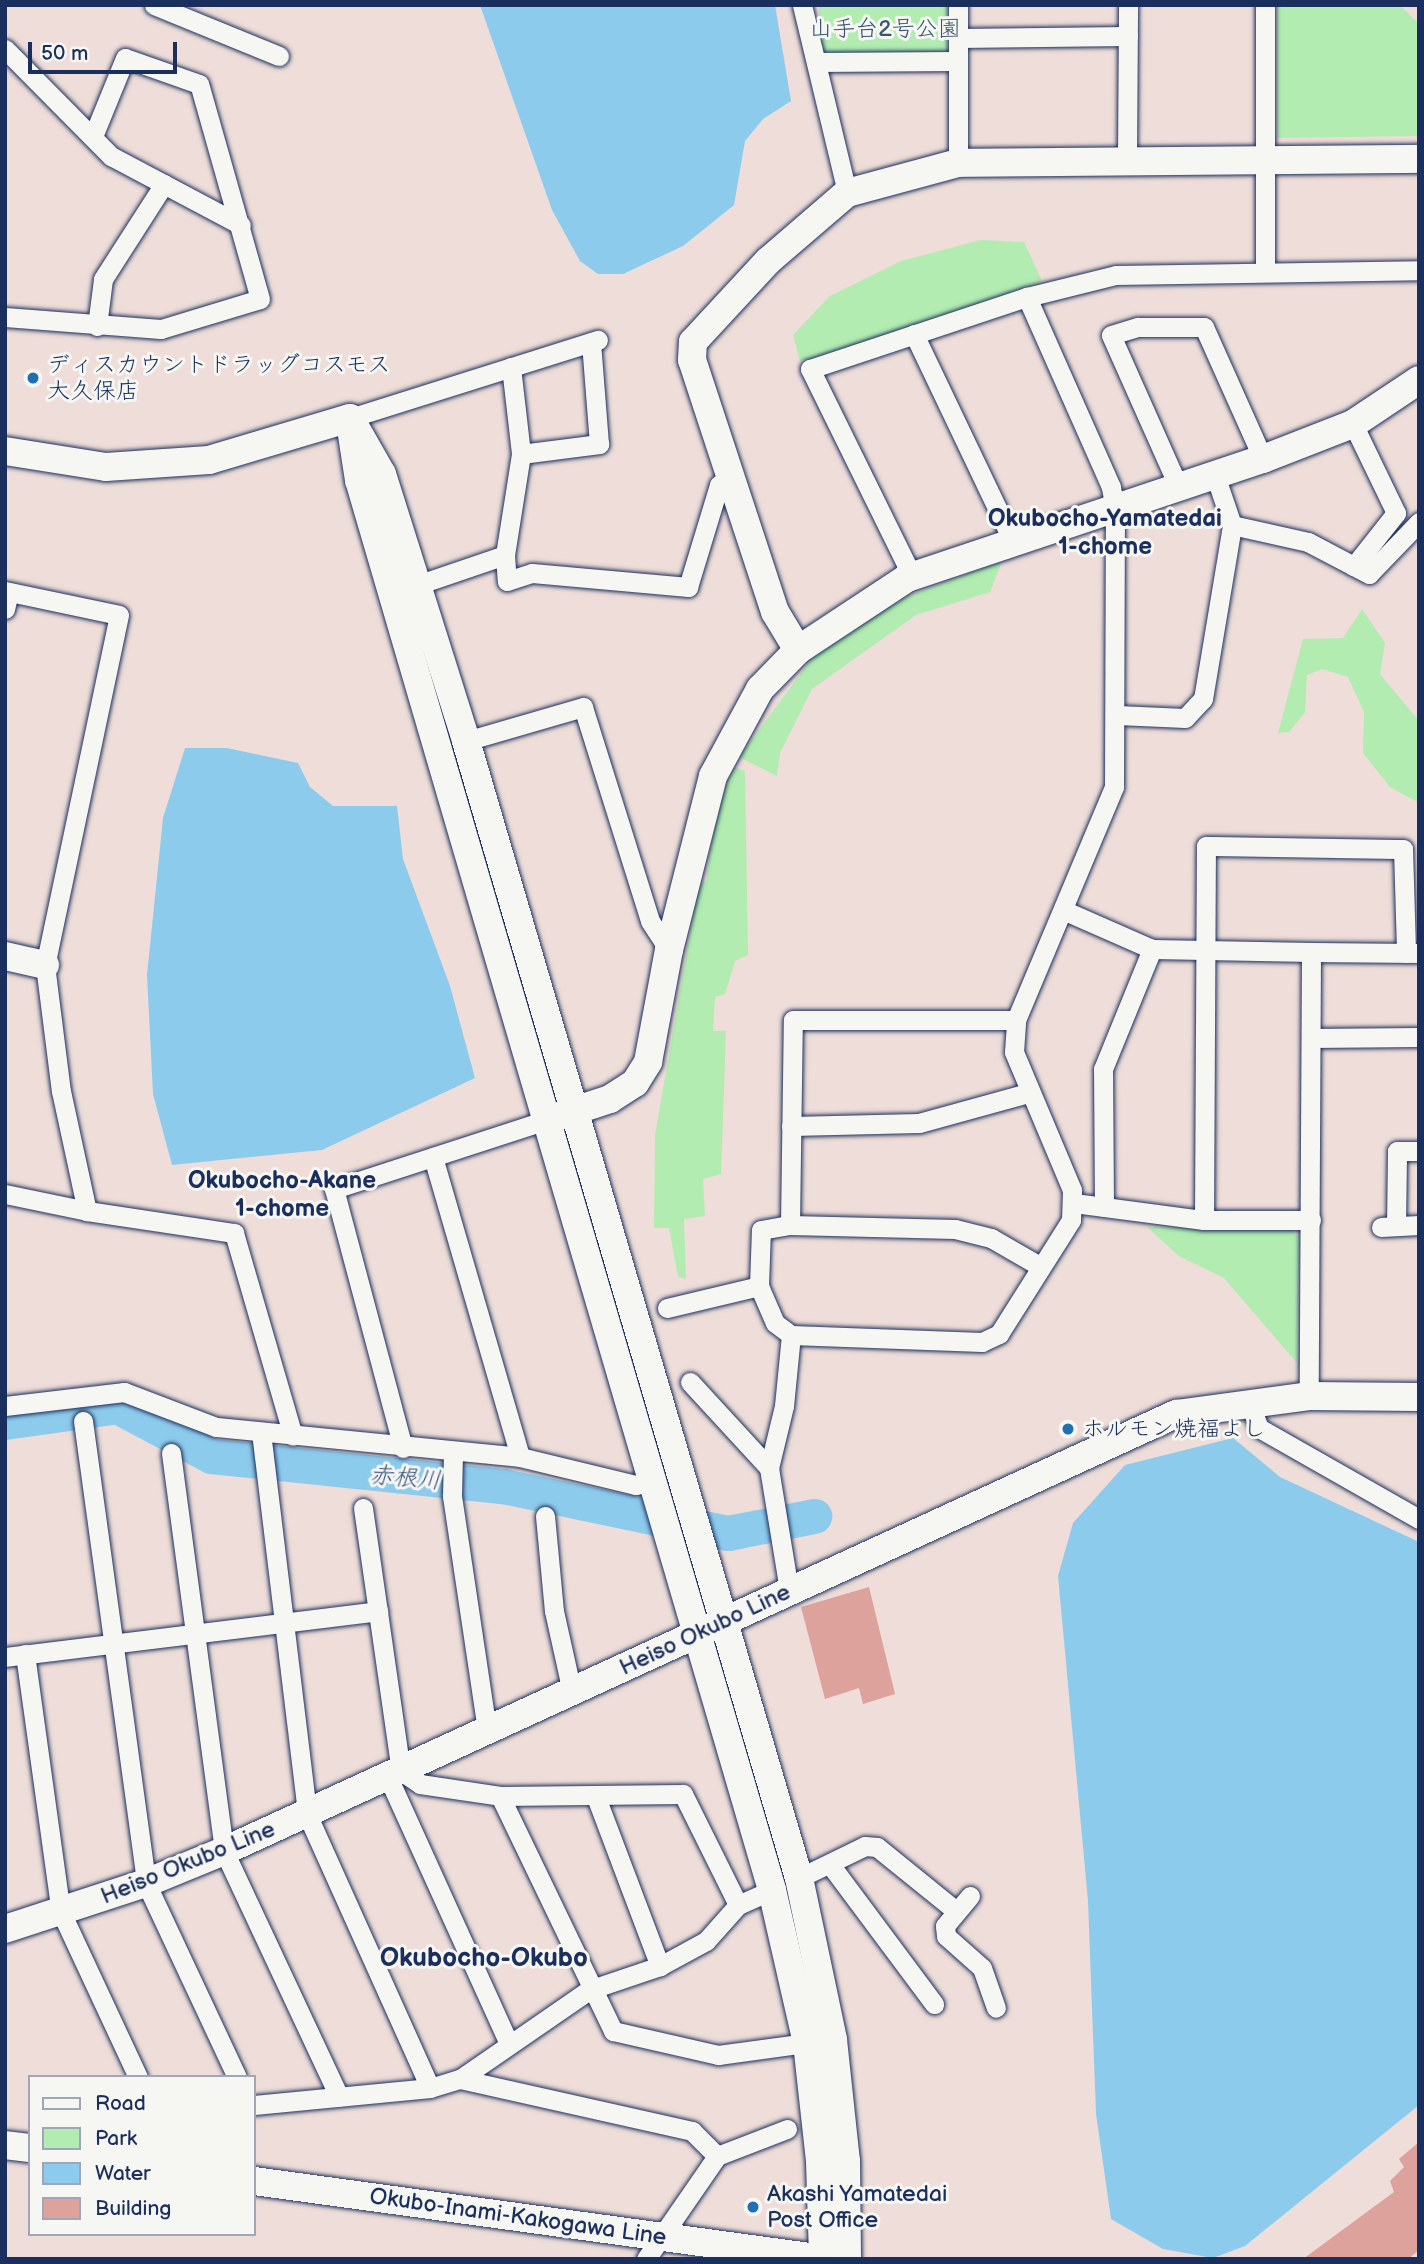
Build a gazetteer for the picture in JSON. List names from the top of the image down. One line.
{"streets":{"street":["Heiso Okubo Line","Okubo-Inami-Kakogawa Line"]},"districts":["Okubocho-Yamatedai 1-chome","Okubocho-Akane 1-chome","Okubocho-Okubo"],"water":["赤根川"],"parks":["山手台2号公園"],"places":["ディスカウントドラッグコスモス 大久保店","ホルモン焼福よし","Akashi Yamatedai Post Office"],"legend":["Road","Park","Water","Building"],"scale_bar":"50 m"}
